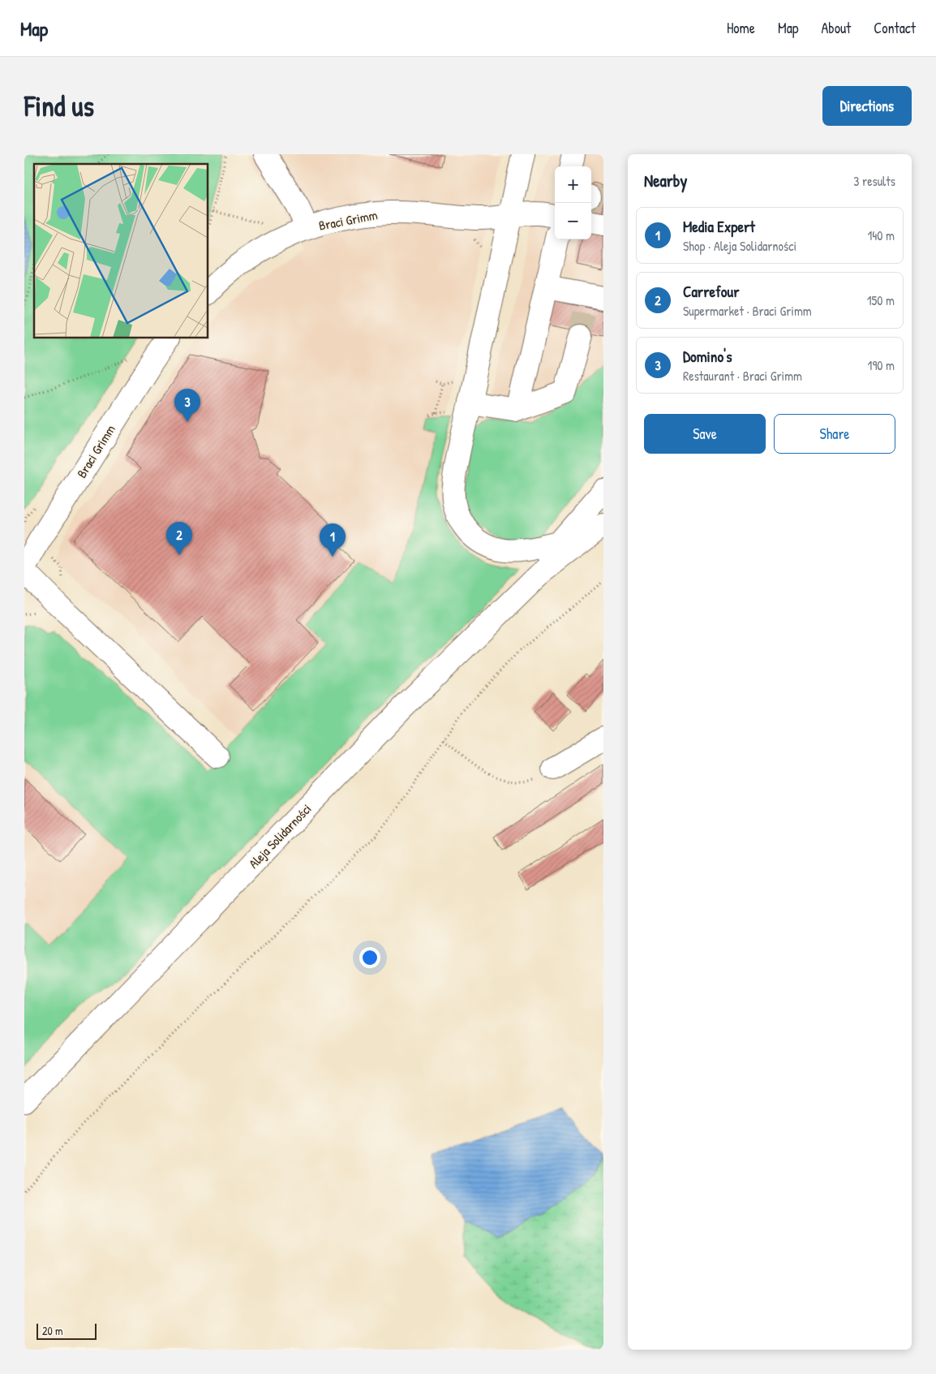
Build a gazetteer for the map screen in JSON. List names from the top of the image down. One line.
{"streets":{"main road":["Braci Grimm","Aleja Solidarności"]},"scale_bar":"20 m","page":{"header":"Map","nav":["Home","Map","About","Contact"],"buttons":["Directions",["Save","Share"]],"title":"Find us","heading":["Nearby","3 results"],"map_buttons":["+","−"],"list":[{"mark":"1","name":"Media Expert","note":"Shop · Aleja Solidarności","value":"140 m"},{"mark":"2","name":"Carrefour","note":"Supermarket · Braci Grimm","value":"150 m"},{"mark":"3","name":"Domino's","note":"Restaurant · Braci Grimm","value":"190 m"}],"pins":["3","2","1"],"scale":"20 m"}}
